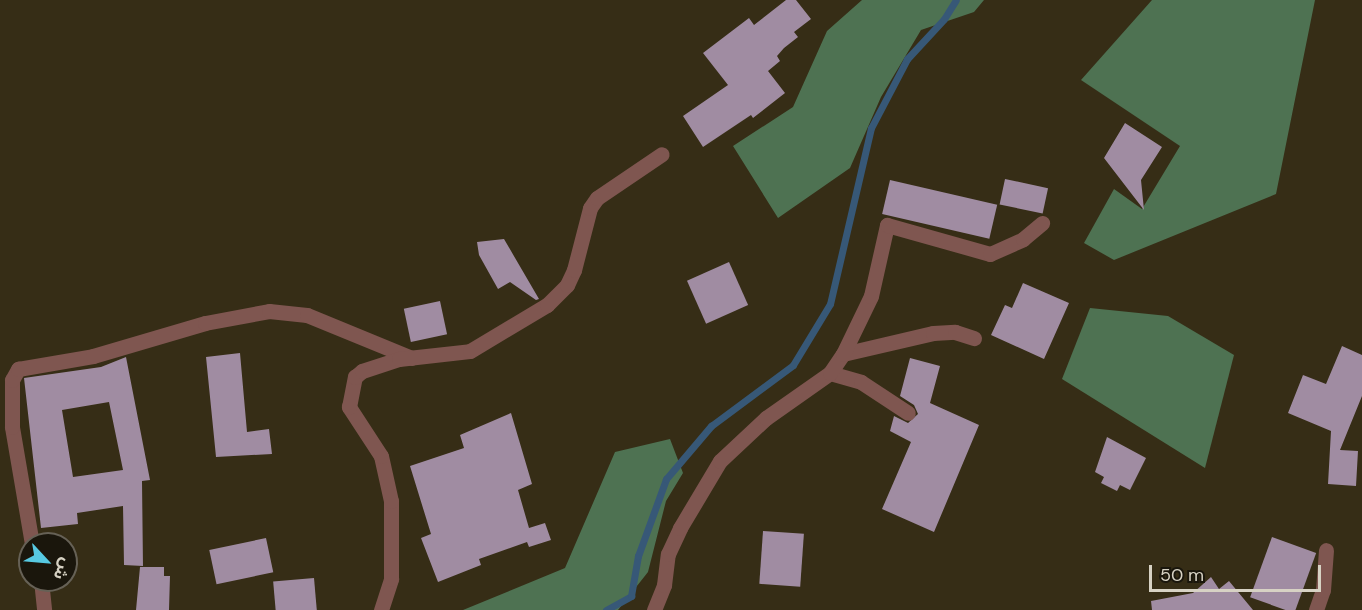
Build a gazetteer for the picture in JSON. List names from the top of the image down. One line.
{"scale_bar":"50 m","north":"bottom right"}
